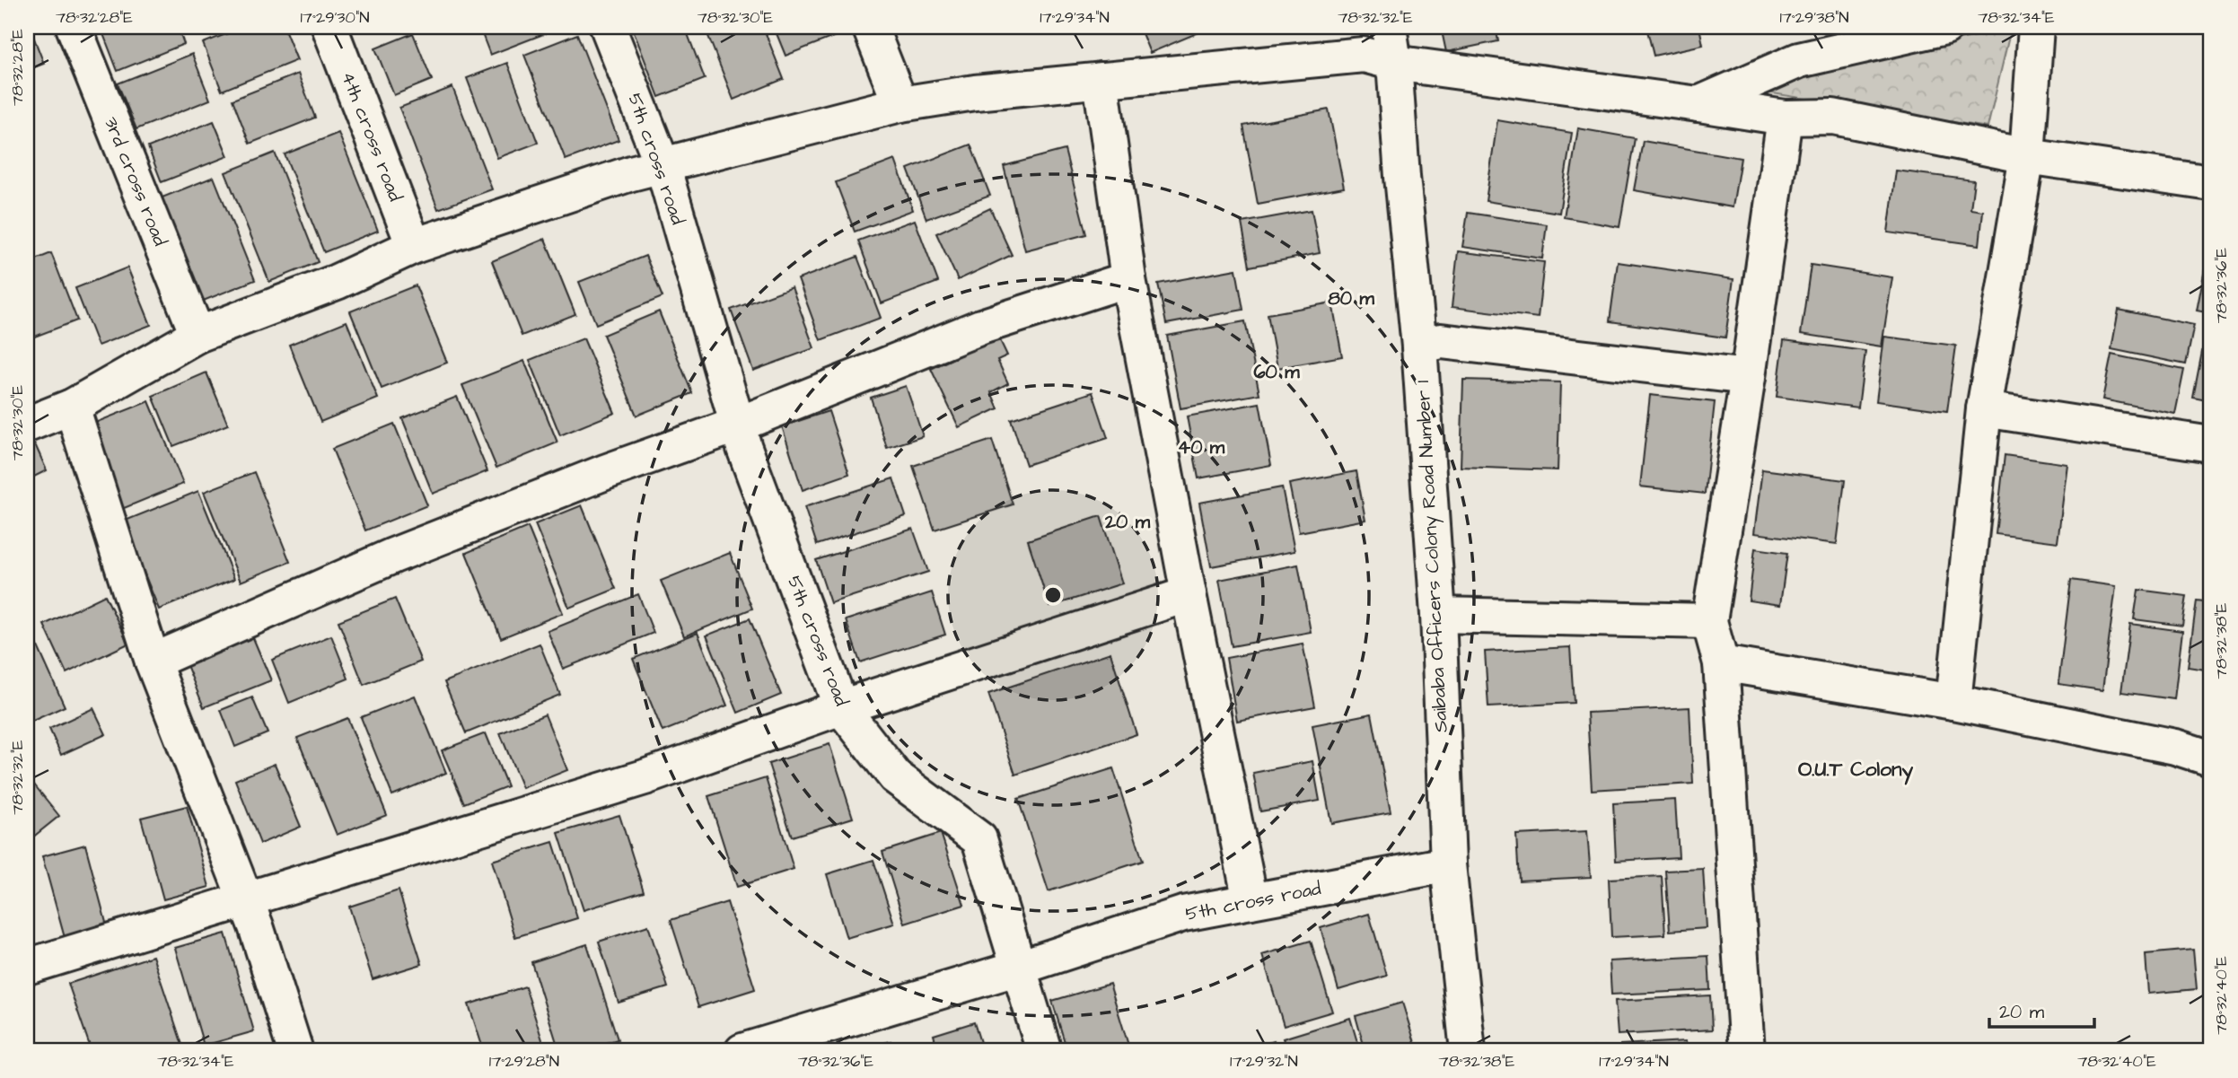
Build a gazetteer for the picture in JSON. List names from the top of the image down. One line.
{"streets":{"street":["4th cross road","5th cross road","3rd cross road","Saibaba Officers Colony Road Number 1"]},"crossings":[["5th cross road","Saibaba Officers Colony Road Number 1"]],"districts":["O.U.T Colony"],"scale_bar":"20 m","coordinates":["78°32'28\"E","17°29'30\"N","78°32'30\"E","17°29'34\"N","78°32'32\"E","17°29'38\"N","78°32'34\"E","78°32'36\"E","78°32'38\"E","78°32'40\"E","17°29'28\"N","17°29'32\"N"],"rings":["80 m","60 m","40 m","20 m"]}
